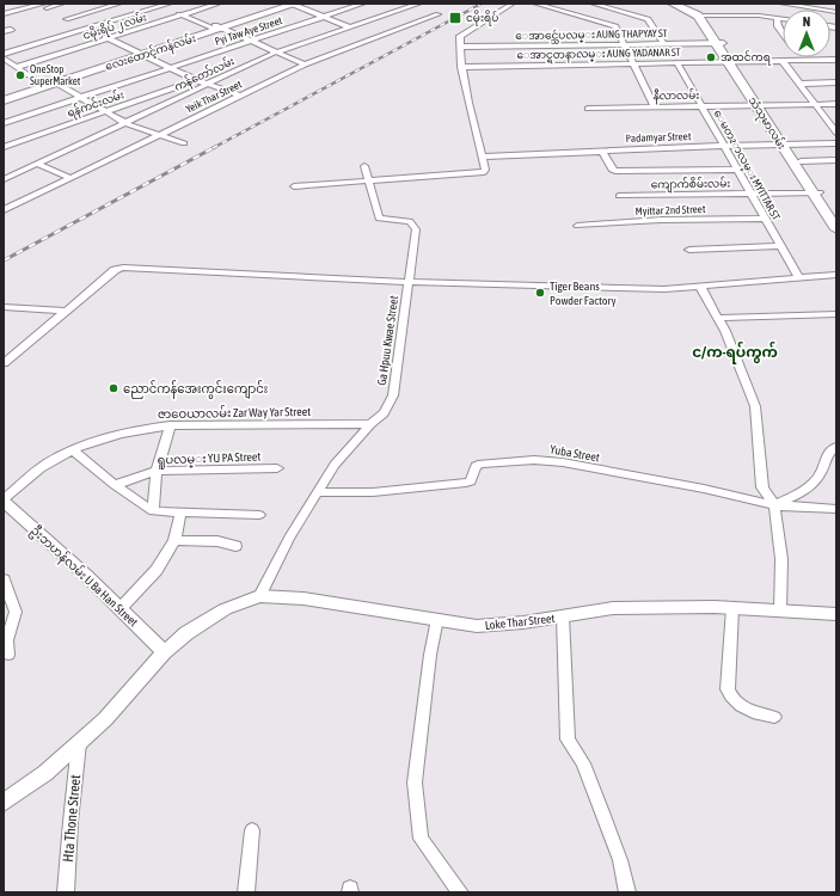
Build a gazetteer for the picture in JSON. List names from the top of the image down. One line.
{"streets":{"main road":["လေးထောင့်ကန်လမ်း","သံသုမာလမ်း"],"street":["ငမိုးရိပ် ၂ လမ်း","Pyi Taw Aye Street","ေအာင္သေဴပလမ္း AUNG THAPYAY ST","ေအာင္ရတနာလမ္း AUNG YADANAR ST","ကန်တော်လမ်း","နီလာလမ်း","Yeik Thar Street","ရန်ကင်းလမ်း","Padamyar Street","ေမတၩာလမ္း MYITTAR ST","ကျောက်စိမ်းလမ်း","Myittar 2nd Street","Ga Hpuu Kwae Street","ဇာဝေယာလမ်း Zar Way Yar Street","Yuba Street","ရူပလမ္း YU PA Street","ဦးဘဟန်လမ်း U Ba Han Street","Loke Thar Street","Hta Thone Street"]},"crossings":[["ေအာင္သေဴပလမ္း AUNG THAPYAY ST","သံသုမာလမ်း"],["ေအာင္ရတနာလမ္း AUNG YADANAR ST","သံသုမာလမ်း"],["ေအာင္ရတနာလမ္း AUNG YADANAR ST","ေမတၩာလမ္း MYITTAR ST"],["နီလာလမ်း","သံသုမာလမ်း"],["နီလာလမ်း","ေမတၩာလမ္း MYITTAR ST"],["သံသုမာလမ်း","Padamyar Street"],["သံသုမာလမ်း","ကျောက်စိမ်းလမ်း"],["Padamyar Street","ေမတၩာလမ္း MYITTAR ST"],["ေမတၩာလမ္း MYITTAR ST","ကျောက်စိမ်းလမ်း"],["ေမတၩာလမ္း MYITTAR ST","Myittar 2nd Street"],["Ga Hpuu Kwae Street","ဇာဝေယာလမ်း Zar Way Yar Street"],["Ga Hpuu Kwae Street","Yuba Street"],["Ga Hpuu Kwae Street","Loke Thar Street"],["ဇာဝေယာလမ်း Zar Way Yar Street","ဦးဘဟန်လမ်း U Ba Han Street"],["ဦးဘဟန်လမ်း U Ba Han Street","Loke Thar Street"],["Loke Thar Street","Hta Thone Street"]],"districts":["င/က-ရပ်ကွက်"],"places":{"transit":["ငမိုးရိပ်"],"other":["အထင်ကရ","OneStop SuperMarket","Tiger Beans Powder Factory","ညောင်ကန်အေးကွင်းကျောင်း"]},"north":"top"}
